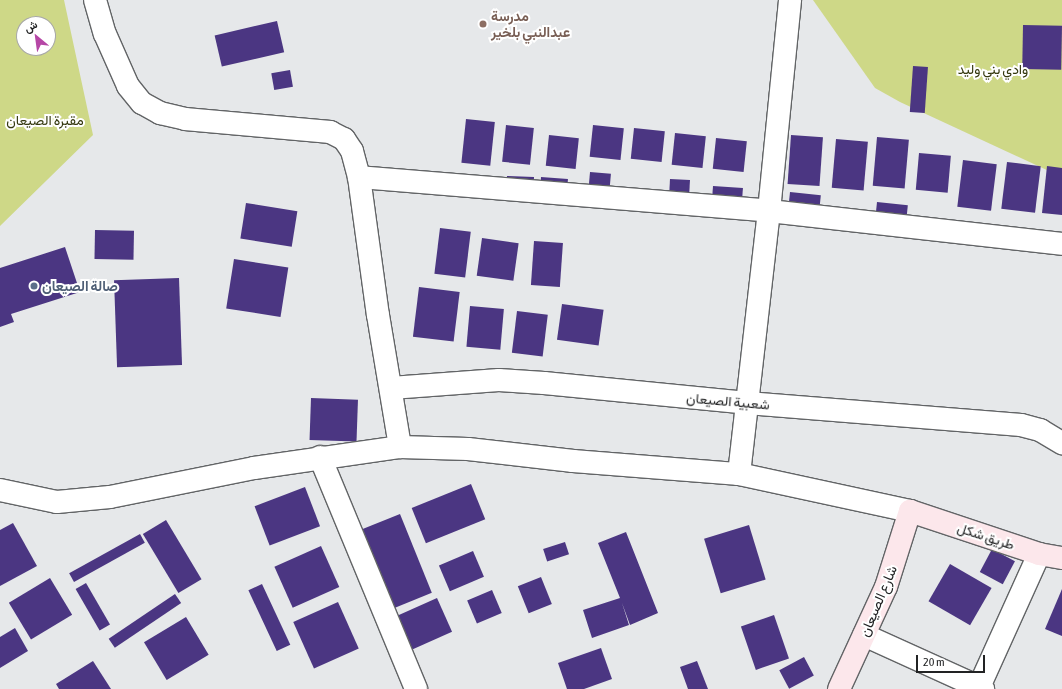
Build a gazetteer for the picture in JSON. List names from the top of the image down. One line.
{"streets":{"main road":["طريق شكل","شارع الصيعان"],"street":["شعبية الصيعان"]},"crossings":[["طريق شكل","شارع الصيعان"]],"parks":["وادي بني وليد","مقبرة الصيعان"],"places":["مدرسة عبدالنبي بلخير","صالة الصيعان"],"scale_bar":"20 m","north":"top left"}
